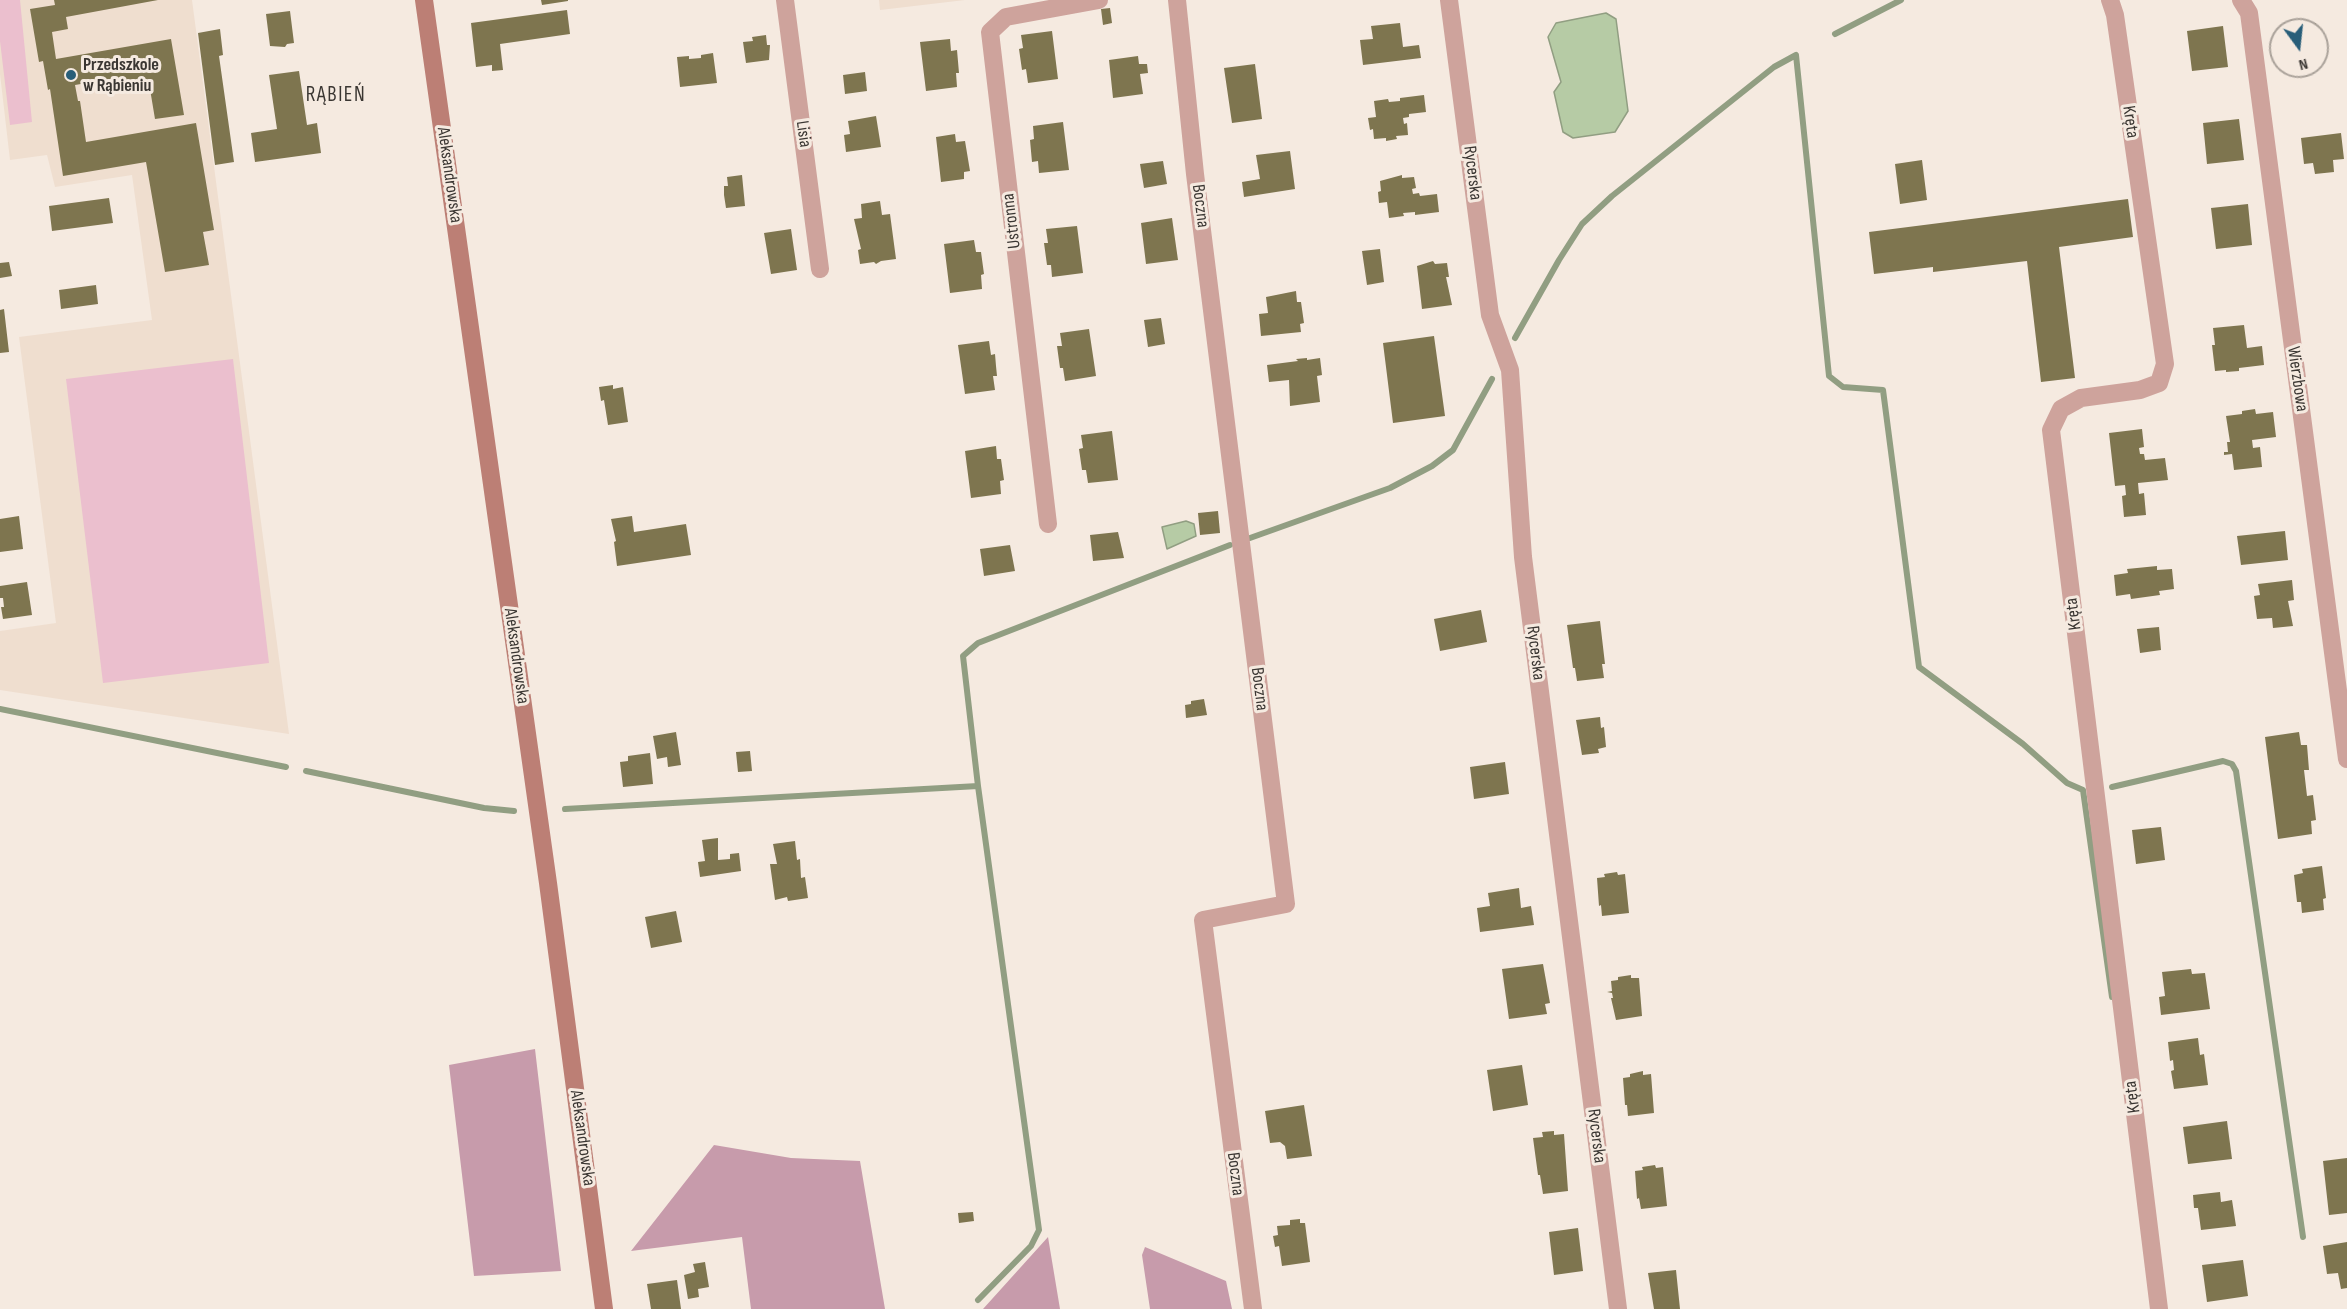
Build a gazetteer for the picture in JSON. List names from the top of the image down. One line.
{"streets":{"main road":["Aleksandrowska"],"street":["Kręta","Lisia","Rycerska","Boczna","Ustronna","Wierzbowa"]},"districts":["RĄBIEŃ"],"places":["Przedszkole w Rąbieniu"],"north":"bottom"}
